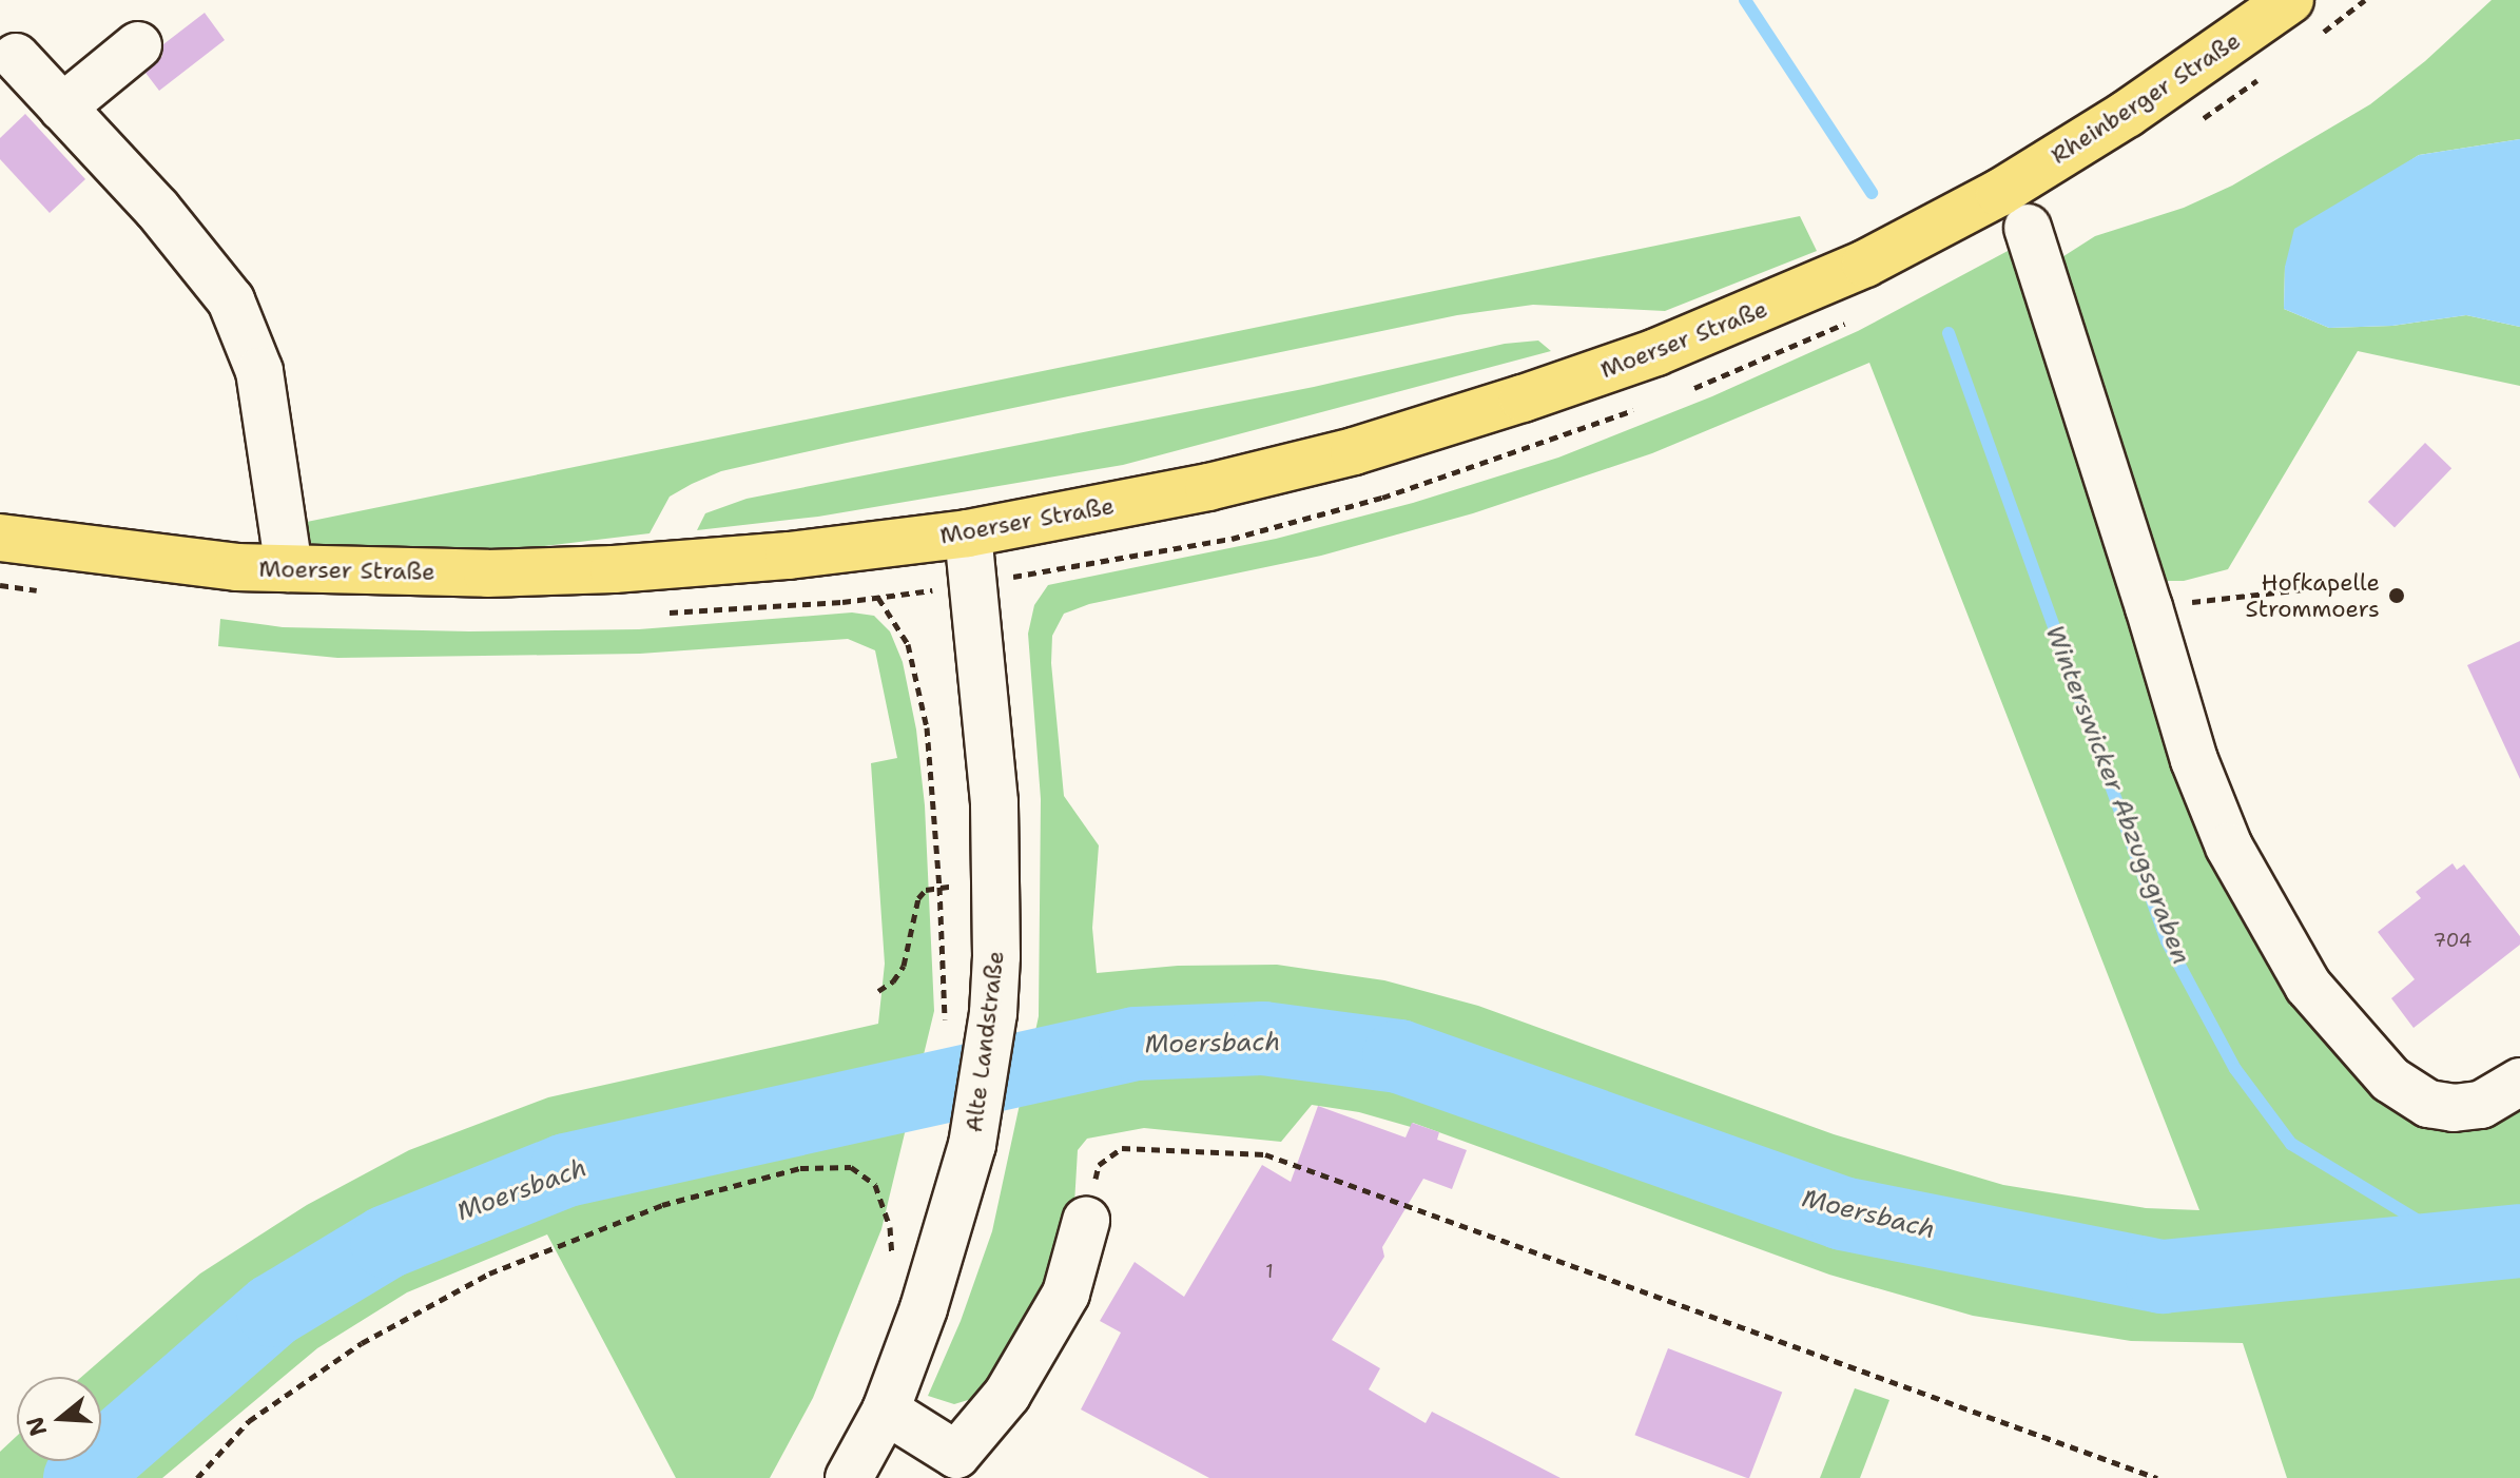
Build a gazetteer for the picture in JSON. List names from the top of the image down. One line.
{"streets":{"main road":["Rheinberger Straße","Moerser Straße"],"street":["Alte Landstraße"]},"crossings":[["Rheinberger Straße","Moerser Straße"],["Moerser Straße","Alte Landstraße"]],"water":["Winterswicker Abzugsgraben","Moersbach"],"places":["Hofkapelle Strommoers"],"house_numbers":["704","1"],"north":"left"}
